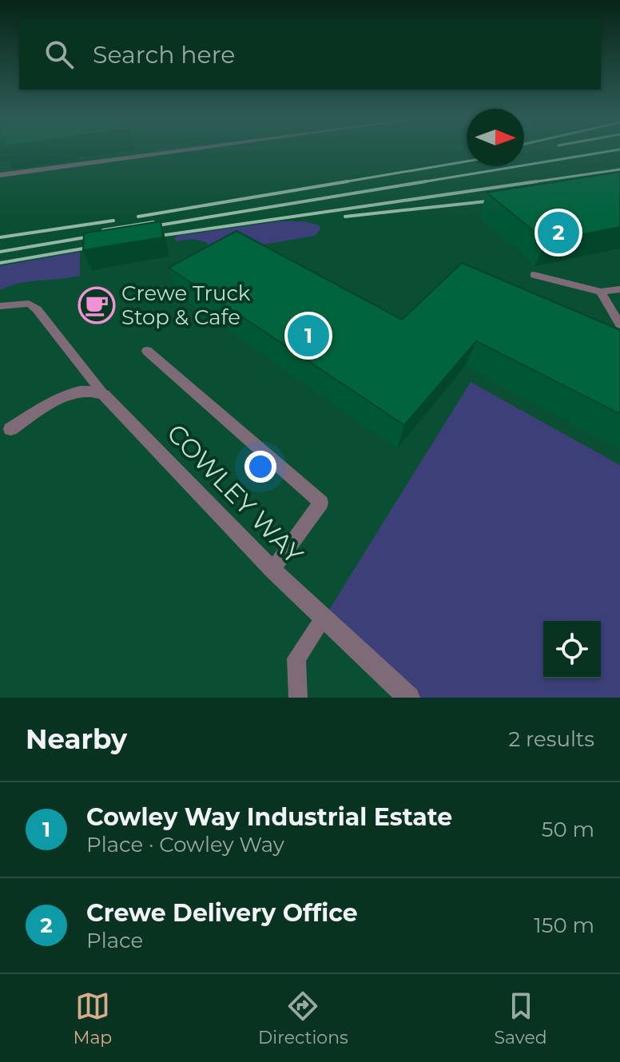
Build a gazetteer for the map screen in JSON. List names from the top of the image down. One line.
{"streets":{"street":["COWLEY WAY"]},"places":{"cafe":["Crewe Truck Stop & Cafe"]},"north":"right","page":{"search":"Search here","pins":["2","1"],"heading":["Nearby","2 results"],"list":[{"mark":"1","name":"Cowley Way Industrial Estate","note":"Place · Cowley Way","value":"50 m"},{"mark":"2","name":"Crewe Delivery Office","note":"Place","value":"150 m"}],"nav":["Map","Directions","Saved"]}}
